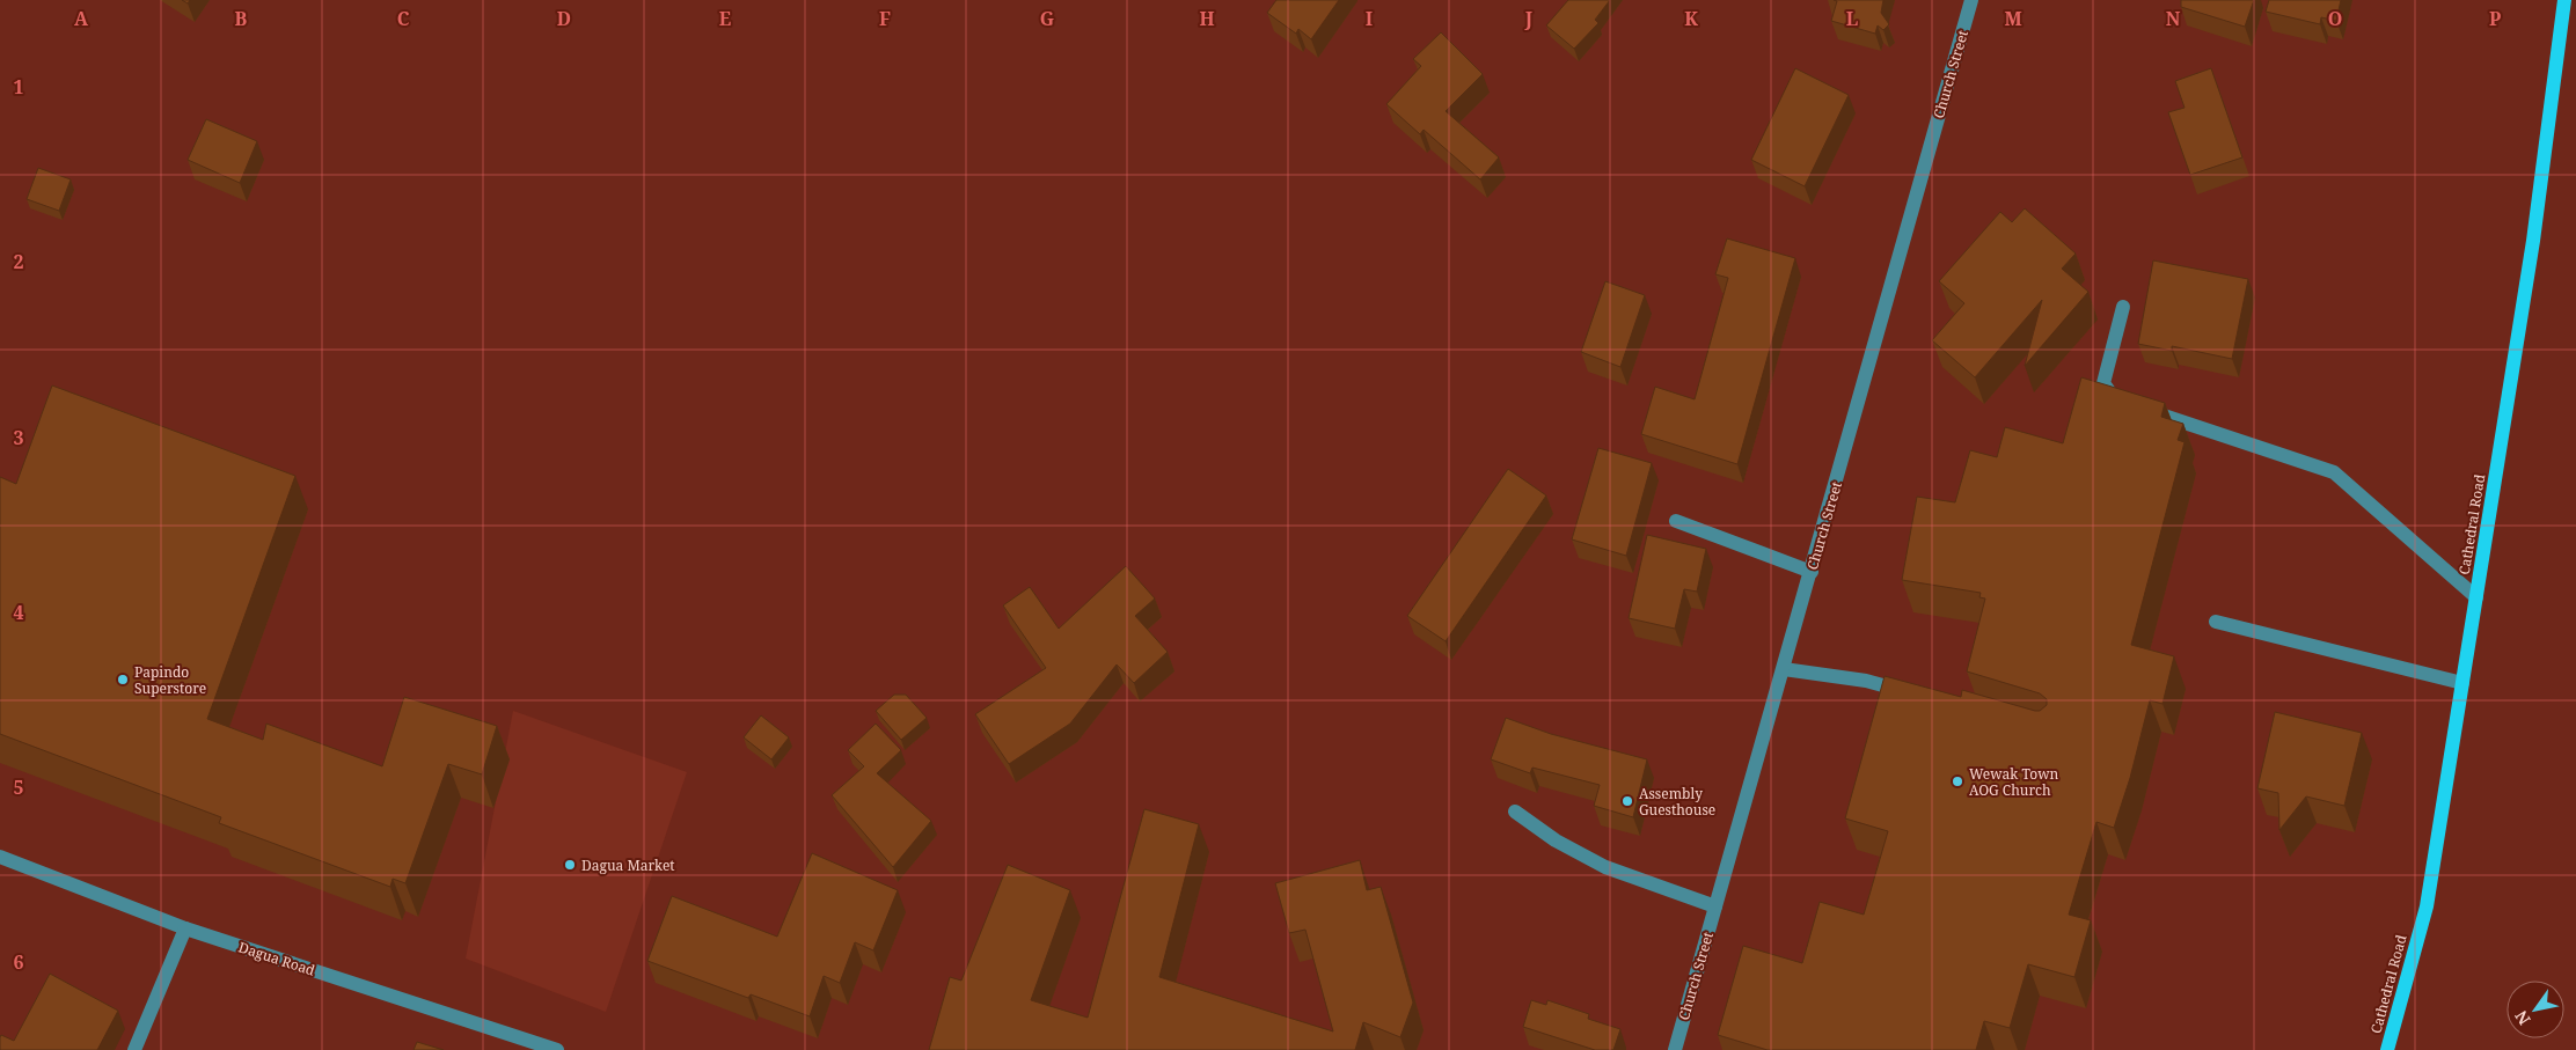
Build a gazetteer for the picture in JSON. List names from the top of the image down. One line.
{"streets":{"main road":["Cathedral Road"],"street":["Church Street","Dagua Road"]},"places":["Papindo Superstore","Wewak Town AOG Church","Assembly Guesthouse","Dagua Market"],"north":"bottom left","grid":{"columns":["A","B","C","D","E","F","G","H","I","J","K","L","M","N","O","P"],"rows":["1","2","3","4","5","6"]}}
